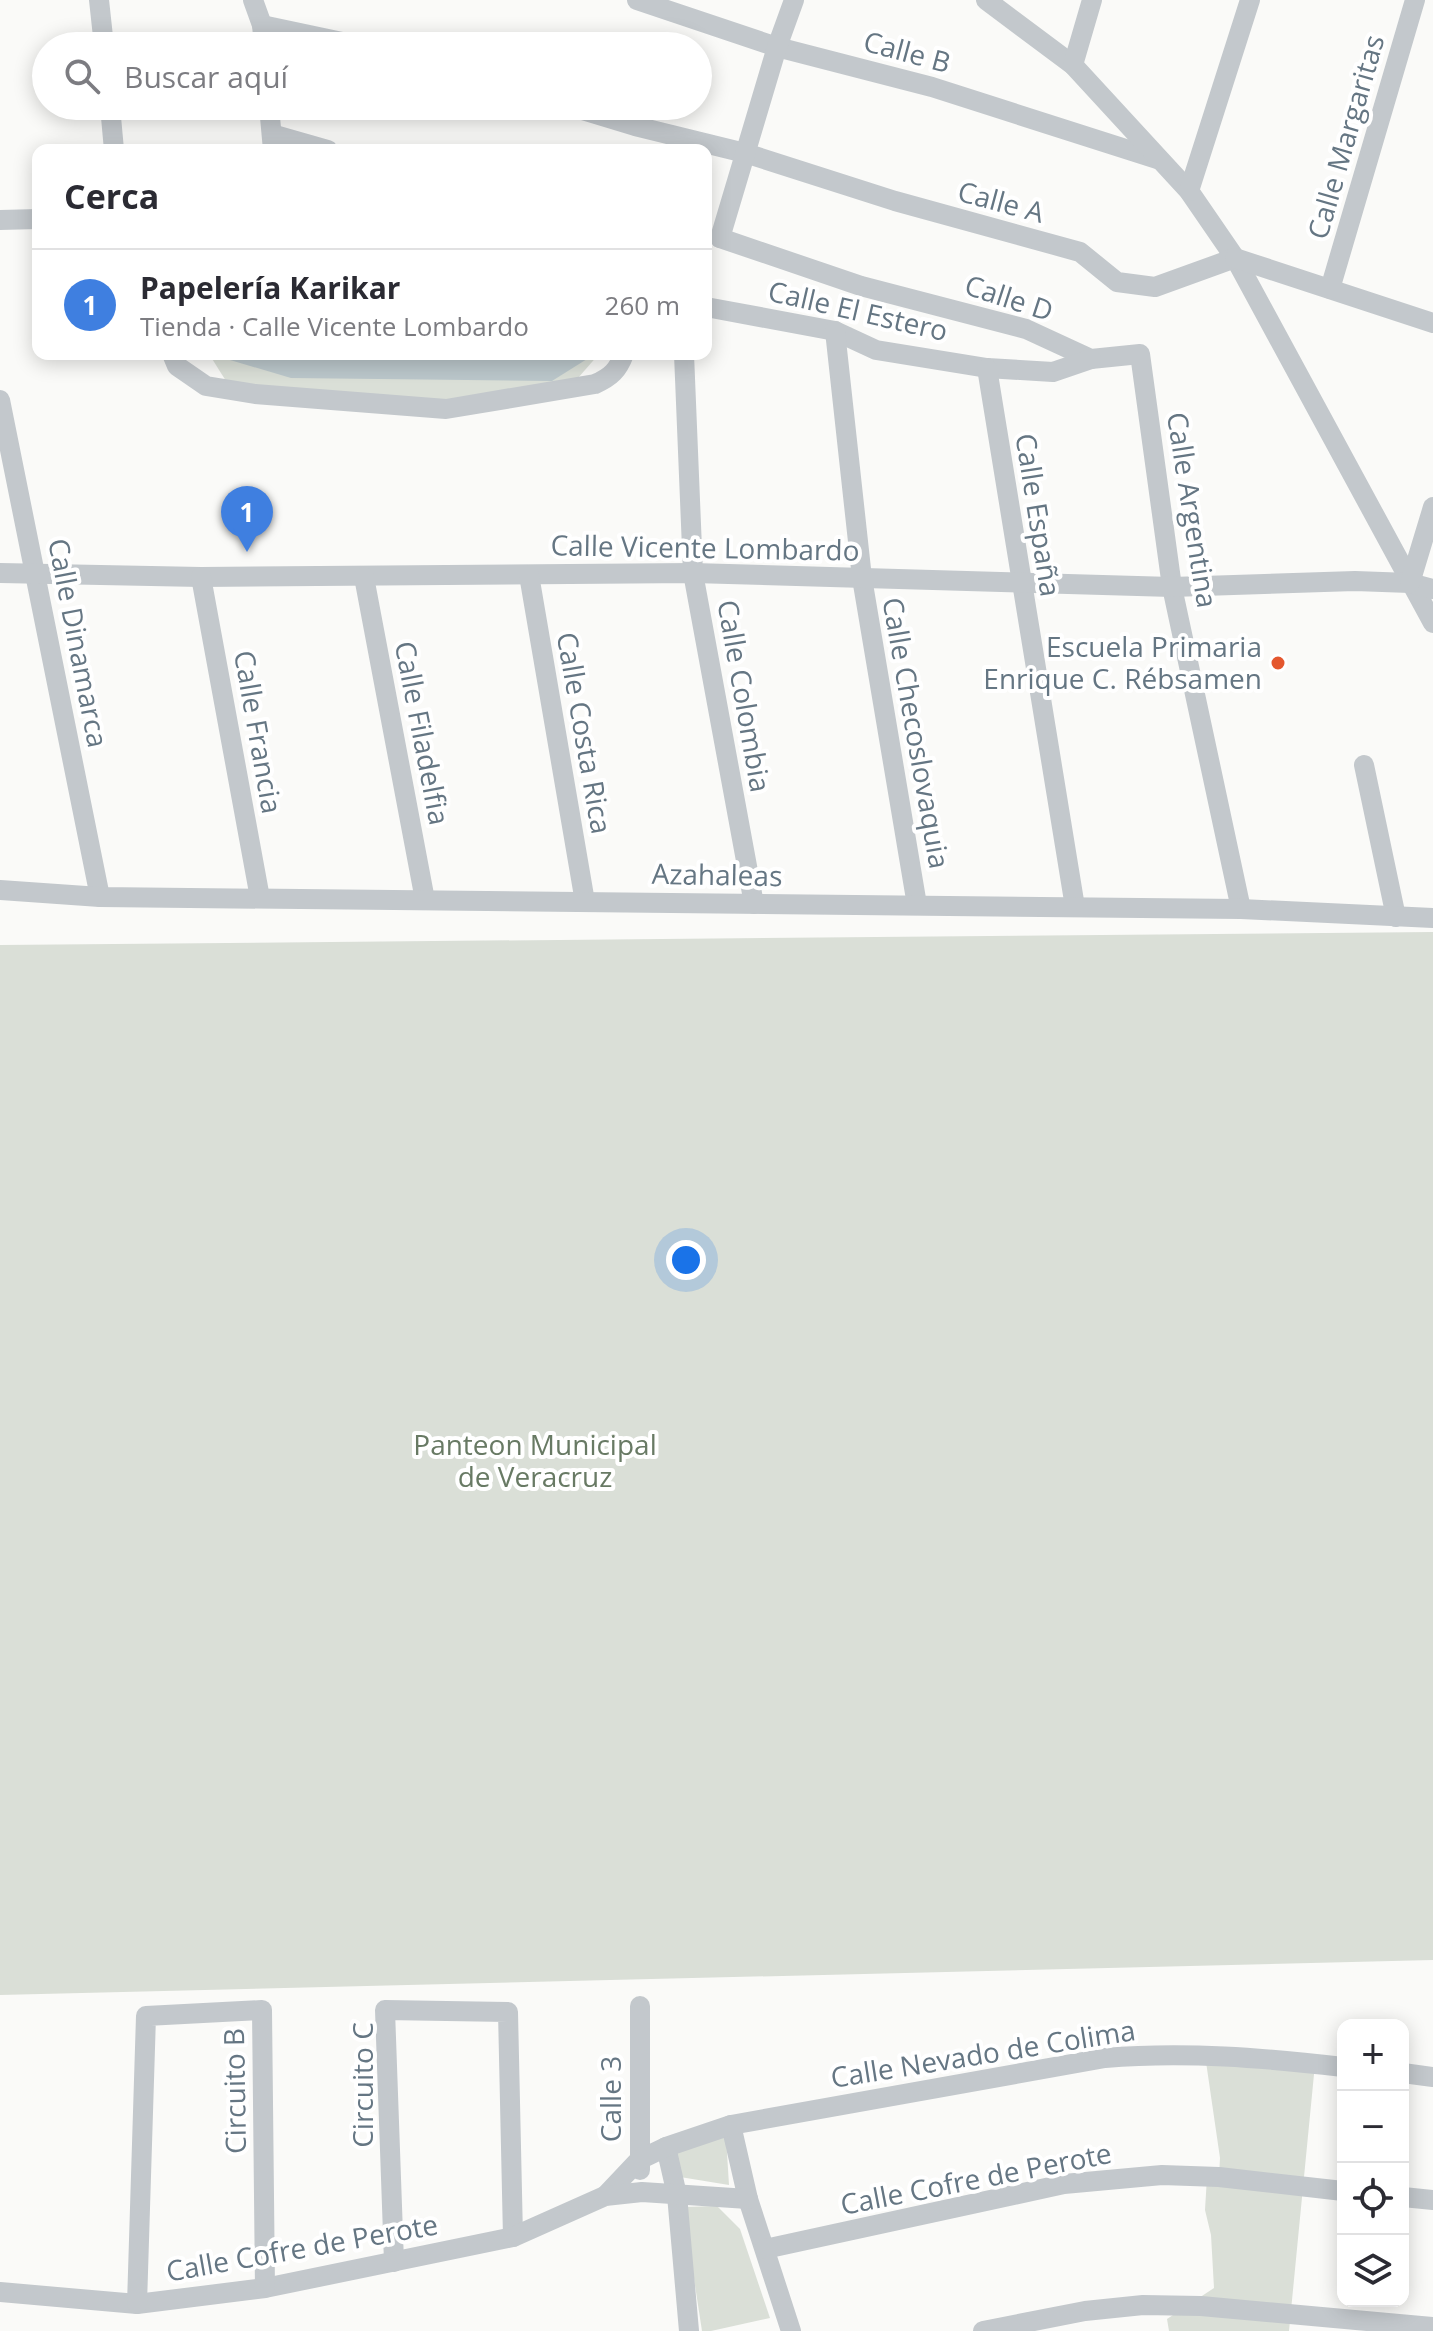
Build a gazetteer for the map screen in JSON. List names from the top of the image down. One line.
{"streets":{"street":["Calle B","Calle Margaritas","Calle A","Calle D","Calle El Estero","Calle Argentina","Calle España","Calle Vicente Lombardo","Calle Dinamarca","Calle Colombia","Calle Francia","Calle Filadelfia","Calle Costa Rica","Calle Checoslovaquia","Azahaleas","Calle Nevado de Colima","Circuito C","Circuito B","Calle 3","Calle Cofre de Perote"]},"crossings":[["Calle D","Calle El Estero"],["Calle D","Calle Argentina"],["Calle El Estero","Calle Argentina"],["Calle El Estero","Calle España"],["Calle El Estero","Calle Checoslovaquia"],["Calle Argentina","Calle Vicente Lombardo"],["Calle Argentina","Azahaleas"],["Calle España","Calle Vicente Lombardo"],["Calle España","Azahaleas"],["Calle Vicente Lombardo","Calle Dinamarca"],["Calle Vicente Lombardo","Calle Colombia"],["Calle Vicente Lombardo","Calle Francia"],["Calle Vicente Lombardo","Calle Filadelfia"],["Calle Vicente Lombardo","Calle Costa Rica"],["Calle Vicente Lombardo","Calle Checoslovaquia"],["Calle Dinamarca","Azahaleas"],["Calle Colombia","Azahaleas"],["Calle Francia","Azahaleas"],["Calle Filadelfia","Azahaleas"],["Calle Costa Rica","Azahaleas"],["Calle Checoslovaquia","Azahaleas"],["Calle Nevado de Colima","Calle 3"],["Calle Nevado de Colima","Calle Cofre de Perote"],["Circuito C","Calle Cofre de Perote"],["Circuito B","Calle Cofre de Perote"],["Calle 3","Calle Cofre de Perote"]],"parks":["Panteon Municipal de Veracruz"],"places":["Escuela Primaria Enrique C. Rébsamen"],"page":{"search":"Buscar aquí","heading":"Cerca","list":[{"mark":"1","name":"Papelería Karikar","note":"Tienda · Calle Vicente Lombardo","value":"260 m"}],"pins":"1","map_buttons":["+","−"]}}
